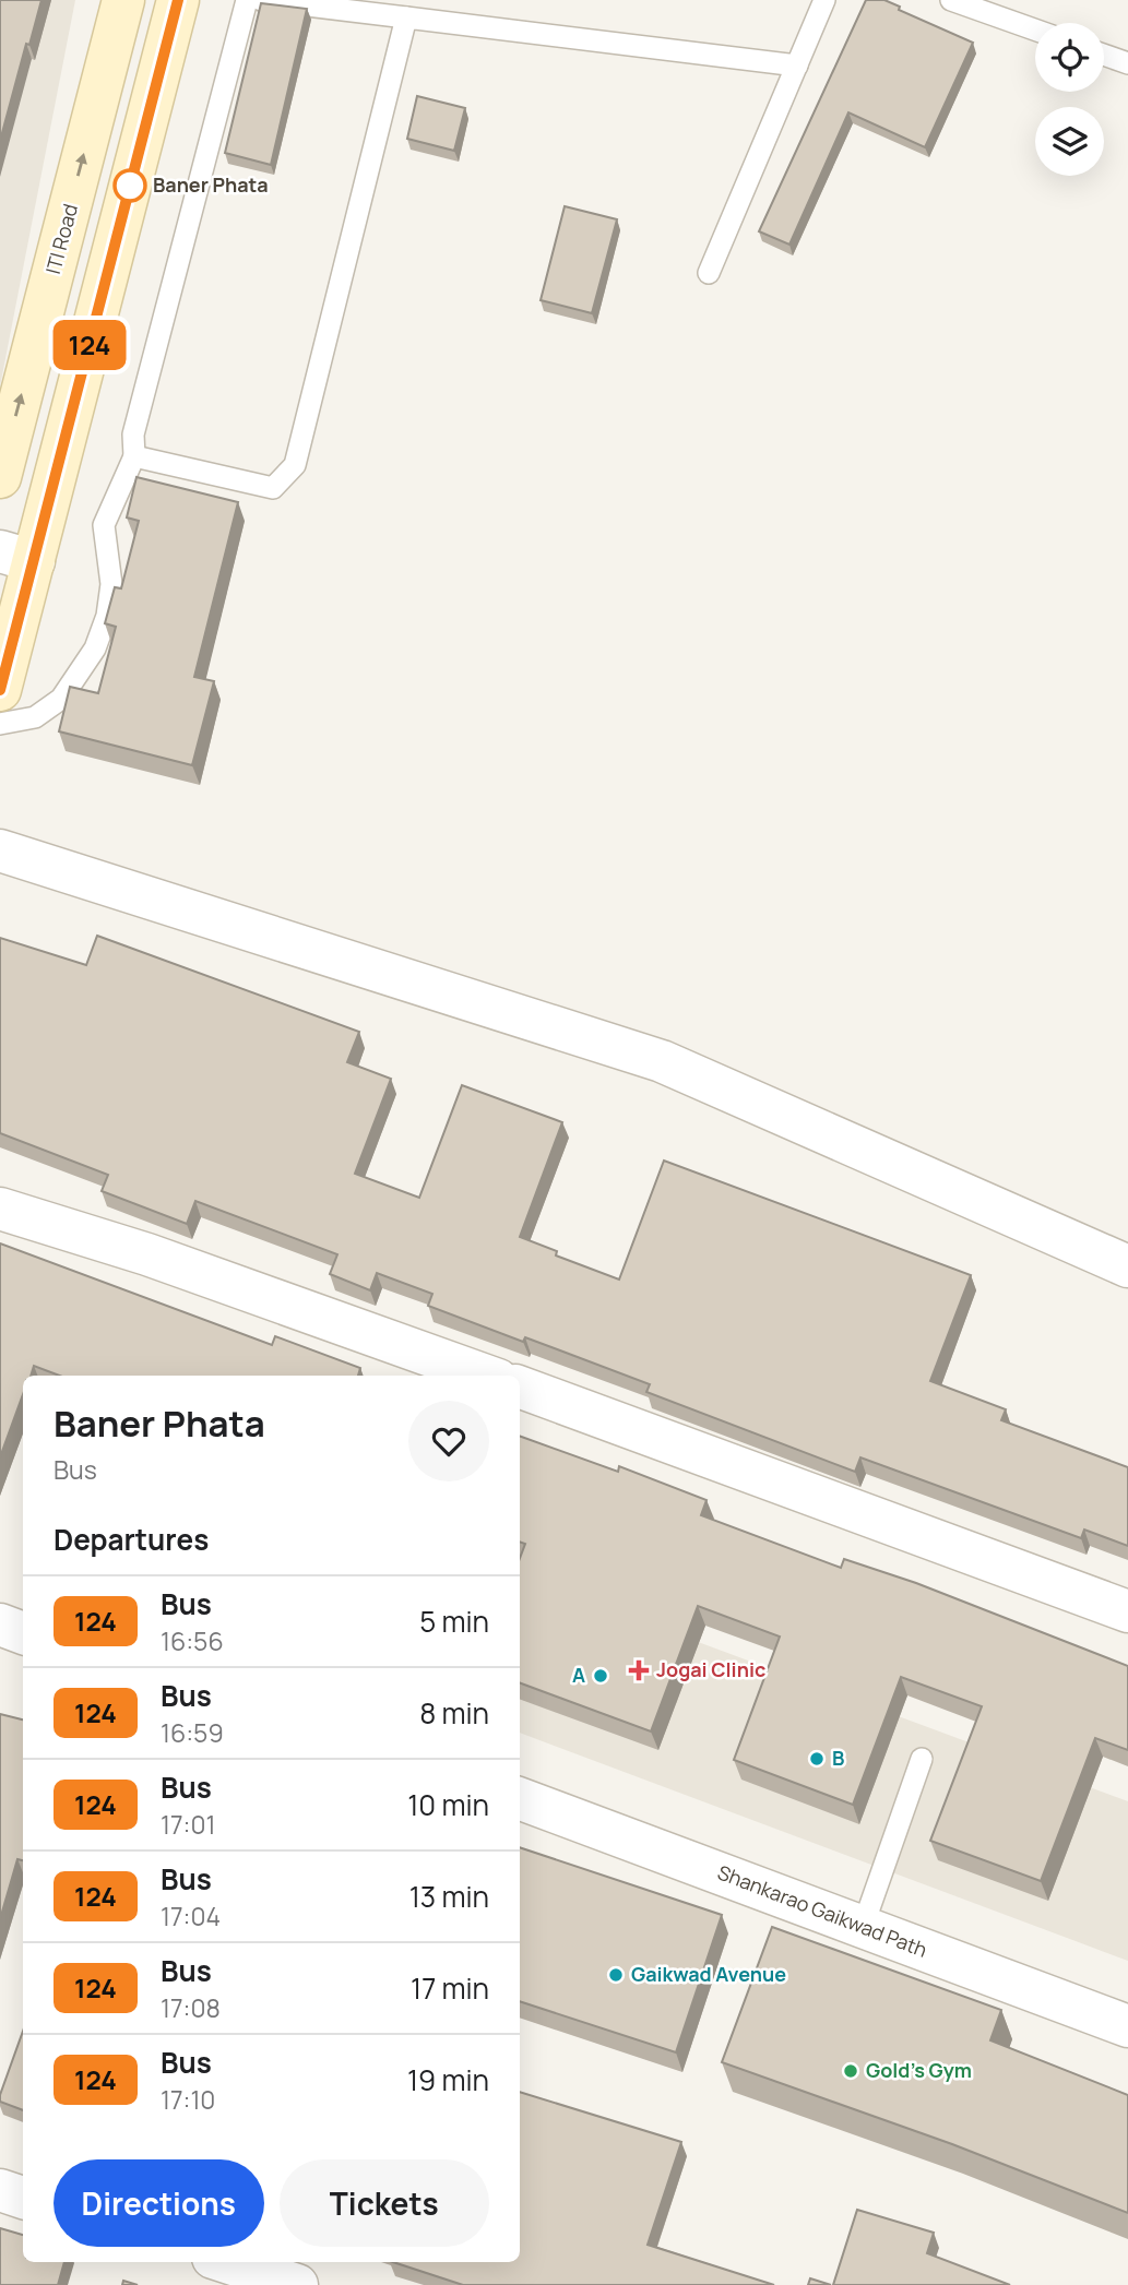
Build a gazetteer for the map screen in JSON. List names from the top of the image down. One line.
{"streets":{"main road":["ITI Road"],"street":["Shankarao Gaikwad Path"]},"places":{"other":["Baner Phata","A","B","Gaikwad Avenue","Gold's Gym"],"health":["Jogai Clinic"]},"lines":["bus line 124"],"page":{"on_map":"124","heading":[["Baner Phata","Bus"],"Departures"],"list":[{"mark":"124","name":"Bus","note":"16:56","value":"5 min"},{"mark":"124","name":"Bus","note":"16:59","value":"8 min"},{"mark":"124","name":"Bus","note":"17:01","value":"10 min"},{"mark":"124","name":"Bus","note":"17:04","value":"13 min"},{"mark":"124","name":"Bus","note":"17:08","value":"17 min"},{"mark":"124","name":"Bus","note":"17:10","value":"19 min"}],"buttons":["Directions","Tickets"]}}
